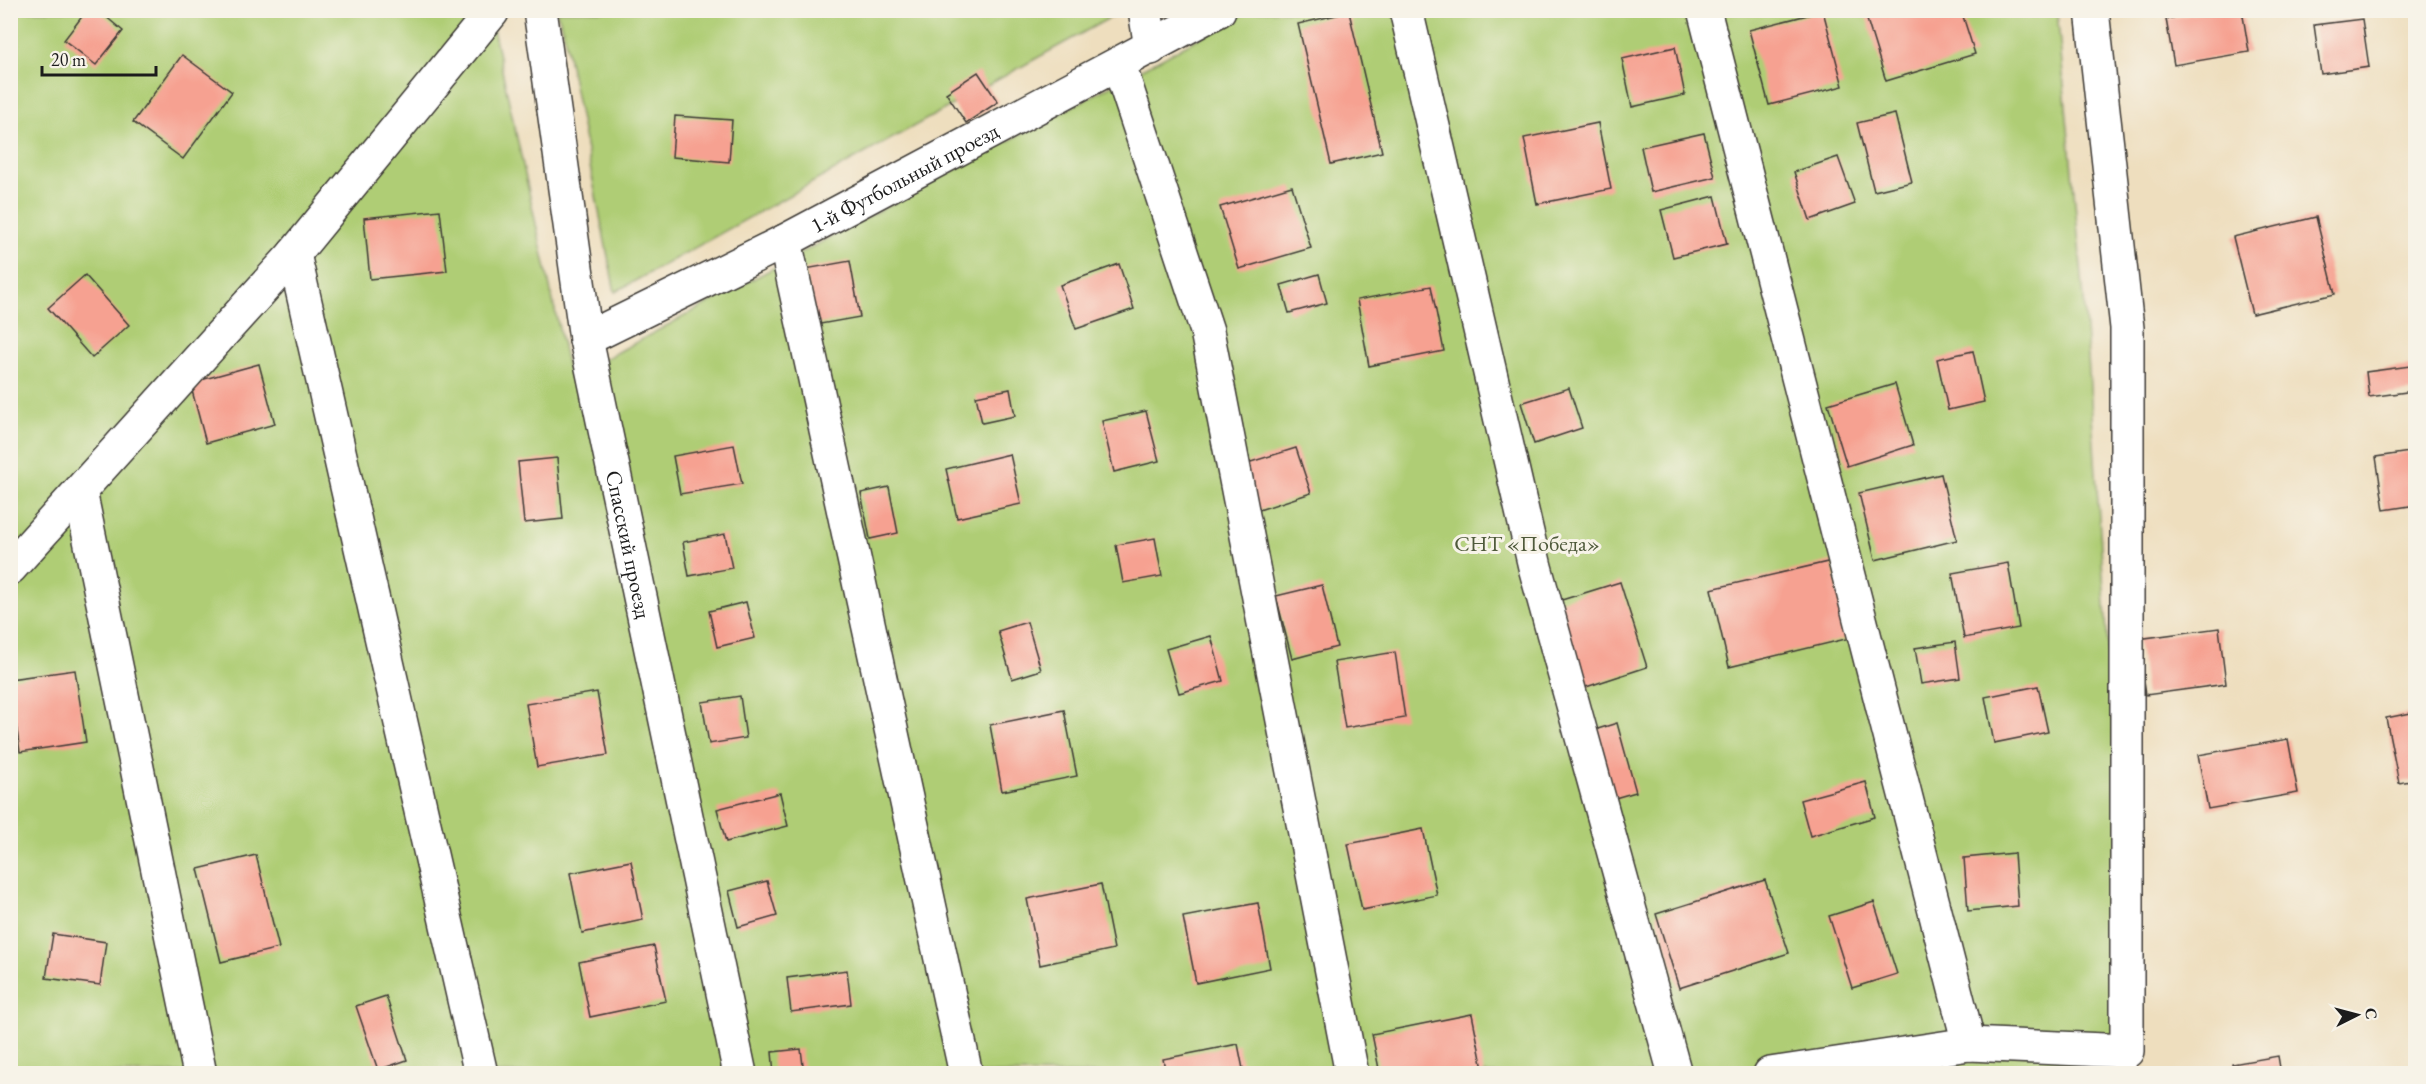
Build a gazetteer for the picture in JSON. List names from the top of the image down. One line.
{"streets":{"street":["1-й Футбольный проезд","Спасский проезд"]},"crossings":[["1-й Футбольный проезд","Спасский проезд"]],"parks":["СНТ «Победа»"],"scale_bar":"20 m","north":"right"}
